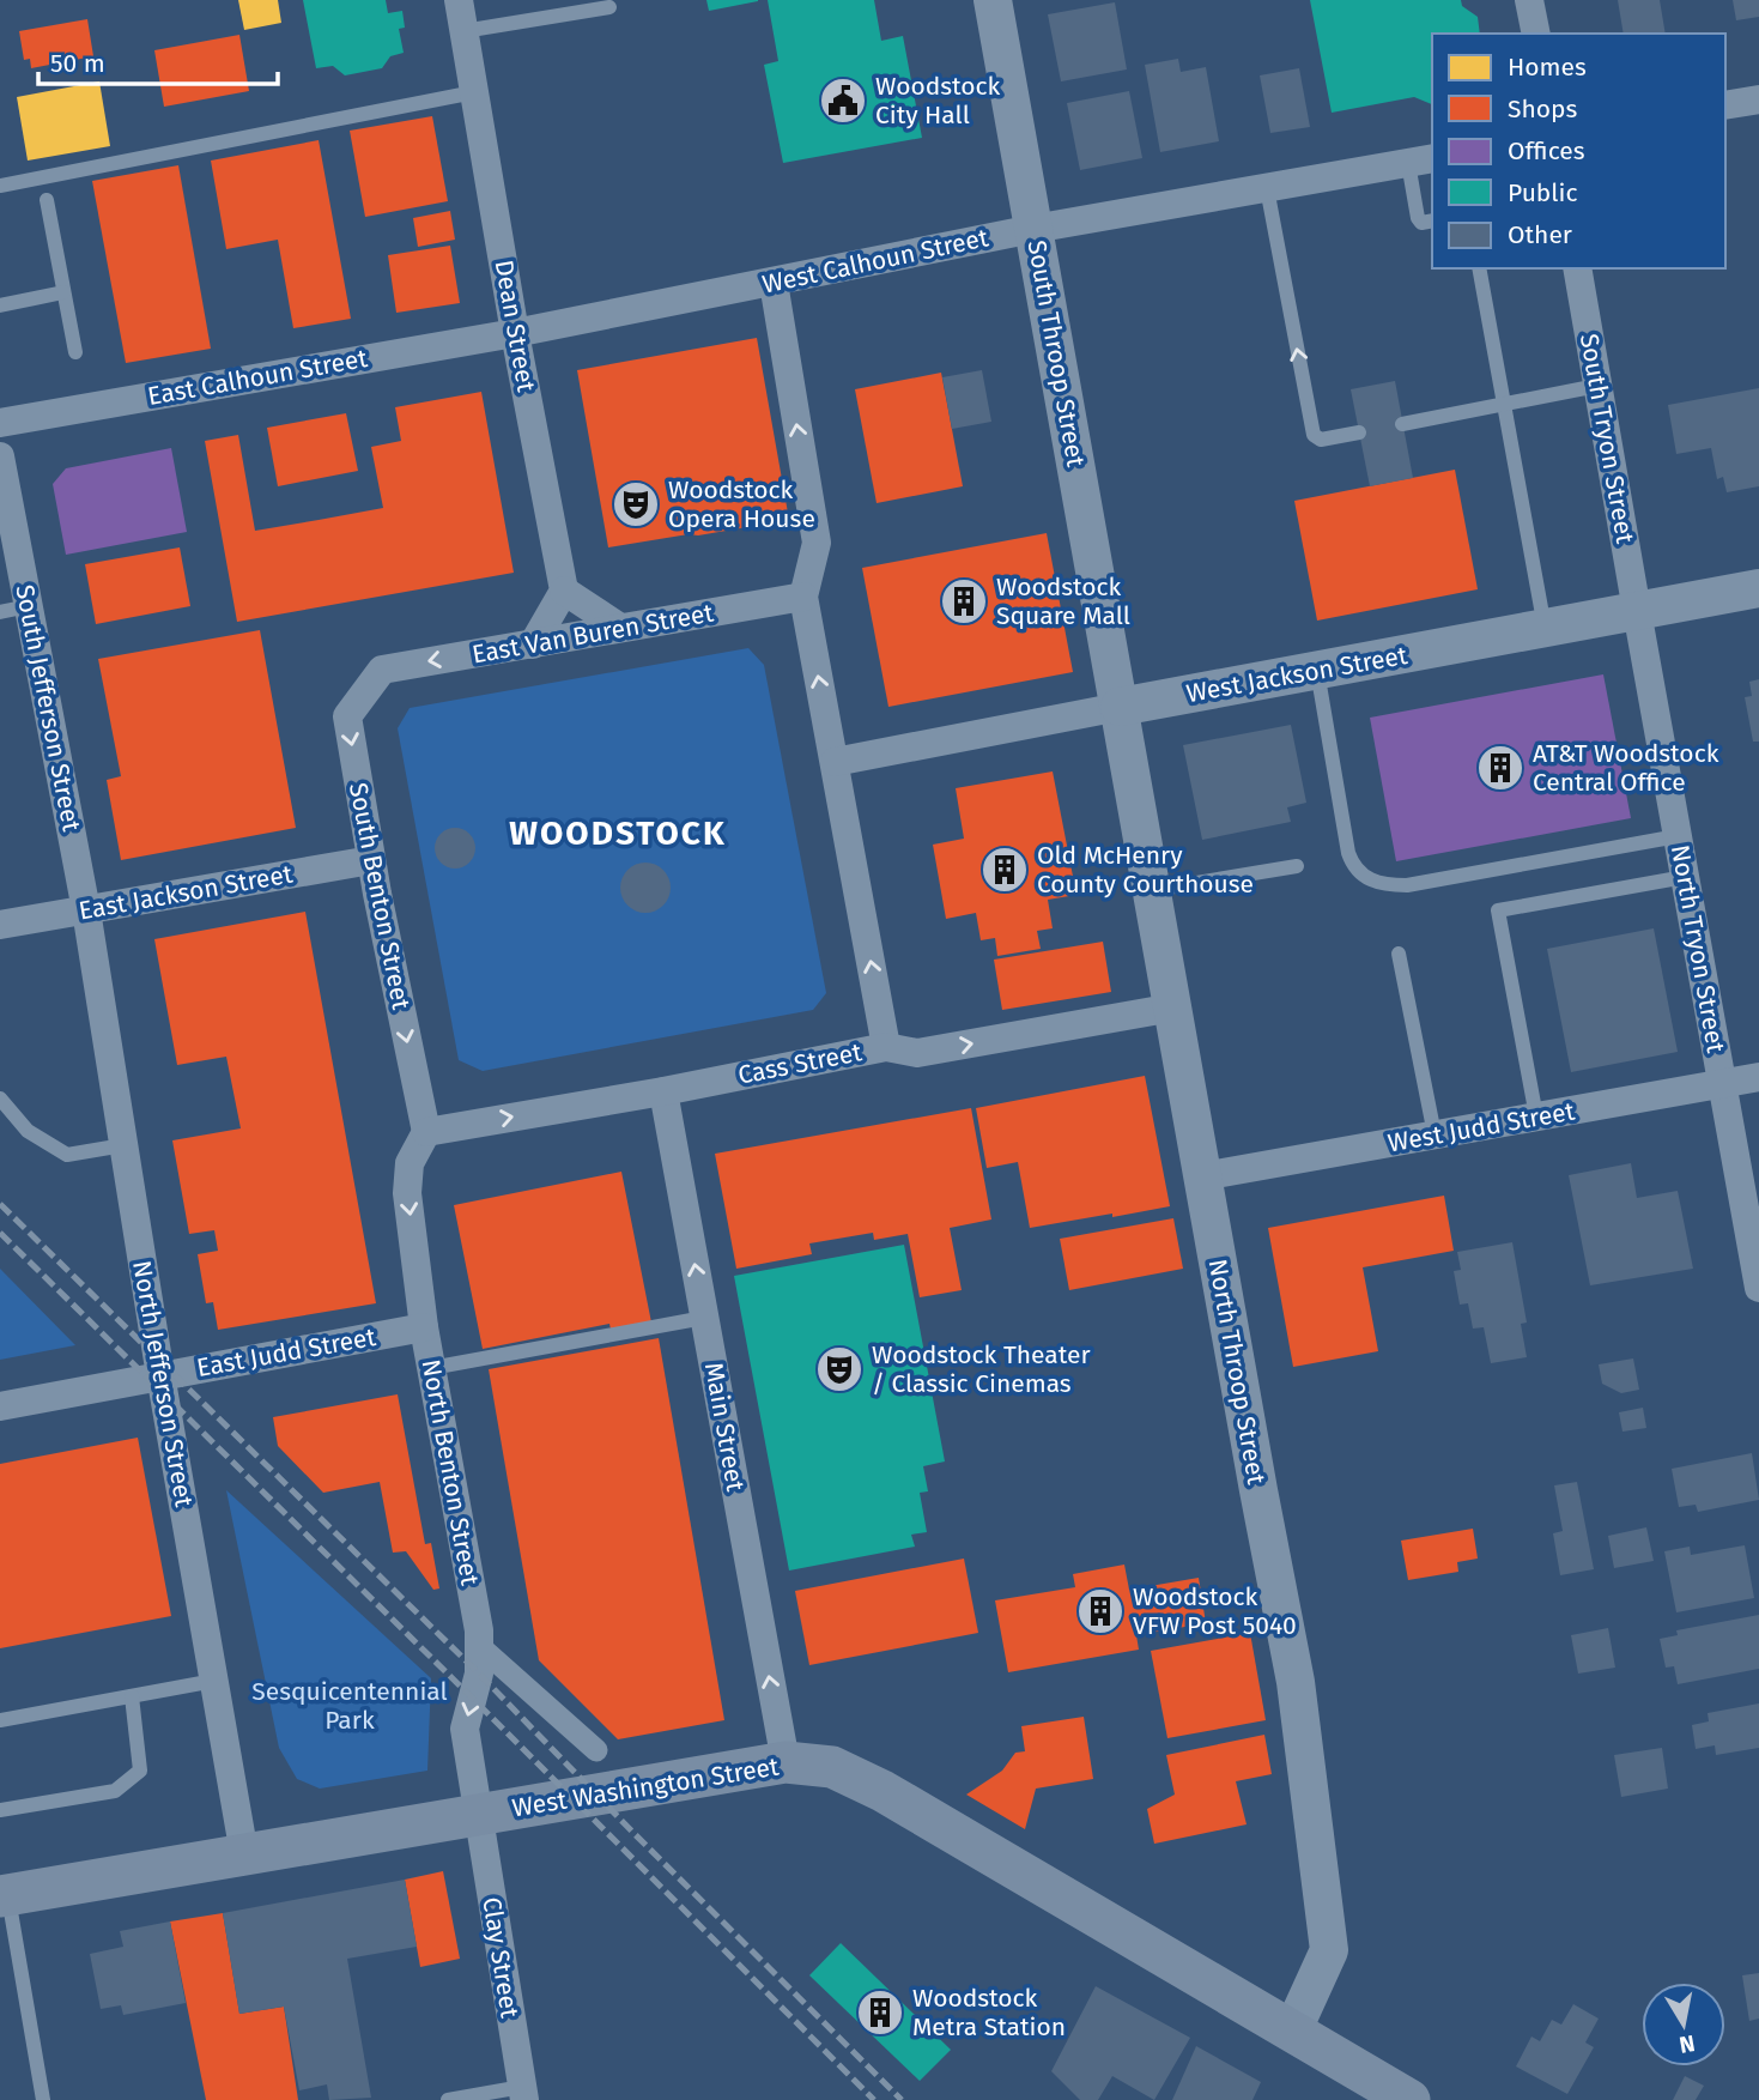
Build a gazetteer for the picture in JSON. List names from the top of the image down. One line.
{"streets":{"main road":["West Washington Street"],"street":["West Calhoun Street","Dean Street","South Throop Street","East Calhoun Street","South Tryon Street","East Van Buren Street","West Jackson Street","South Jefferson Street","East Jackson Street","South Benton Street","North Tryon Street","Cass Street","West Judd Street","East Judd Street","North Throop Street","North Jefferson Street","Main Street","North Benton Street","Clay Street"]},"crossings":[["West Calhoun Street","Dean Street"],["West Calhoun Street","South Throop Street"],["West Calhoun Street","East Calhoun Street"],["Dean Street","East Calhoun Street"],["South Throop Street","West Jackson Street"],["South Throop Street","North Throop Street"],["South Tryon Street","West Jackson Street"],["South Tryon Street","North Tryon Street"],["East Van Buren Street","South Benton Street"],["West Jackson Street","North Tryon Street"],["West Jackson Street","North Throop Street"],["South Jefferson Street","East Jackson Street"],["South Jefferson Street","North Jefferson Street"],["East Jackson Street","South Benton Street"],["East Jackson Street","North Jefferson Street"],["South Benton Street","Cass Street"],["South Benton Street","North Benton Street"],["North Tryon Street","West Judd Street"],["Cass Street","North Throop Street"],["Cass Street","Main Street"],["Cass Street","North Benton Street"],["West Judd Street","North Throop Street"],["East Judd Street","North Jefferson Street"],["East Judd Street","North Benton Street"],["North Throop Street","West Washington Street"],["North Jefferson Street","West Washington Street"],["Main Street","West Washington Street"],["North Benton Street","West Washington Street"],["North Benton Street","Clay Street"],["West Washington Street","Clay Street"]],"one_way":["East Van Buren Street","South Benton Street","Cass Street","Main Street","North Benton Street"],"districts":["WOODSTOCK"],"parks":["Sesquicentennial Park"],"places":{"public building":["Woodstock City Hall"],"theatre":["Woodstock Opera House","Woodstock Theater / Classic Cinemas"],"building":["Woodstock Square Mall","AT&T Woodstock Central Office","Old McHenry County Courthouse","Woodstock VFW Post 5040","Woodstock Metra Station"]},"legend":["Homes","Shops","Offices","Public","Other"],"scale_bar":"50 m","north":"bottom"}
